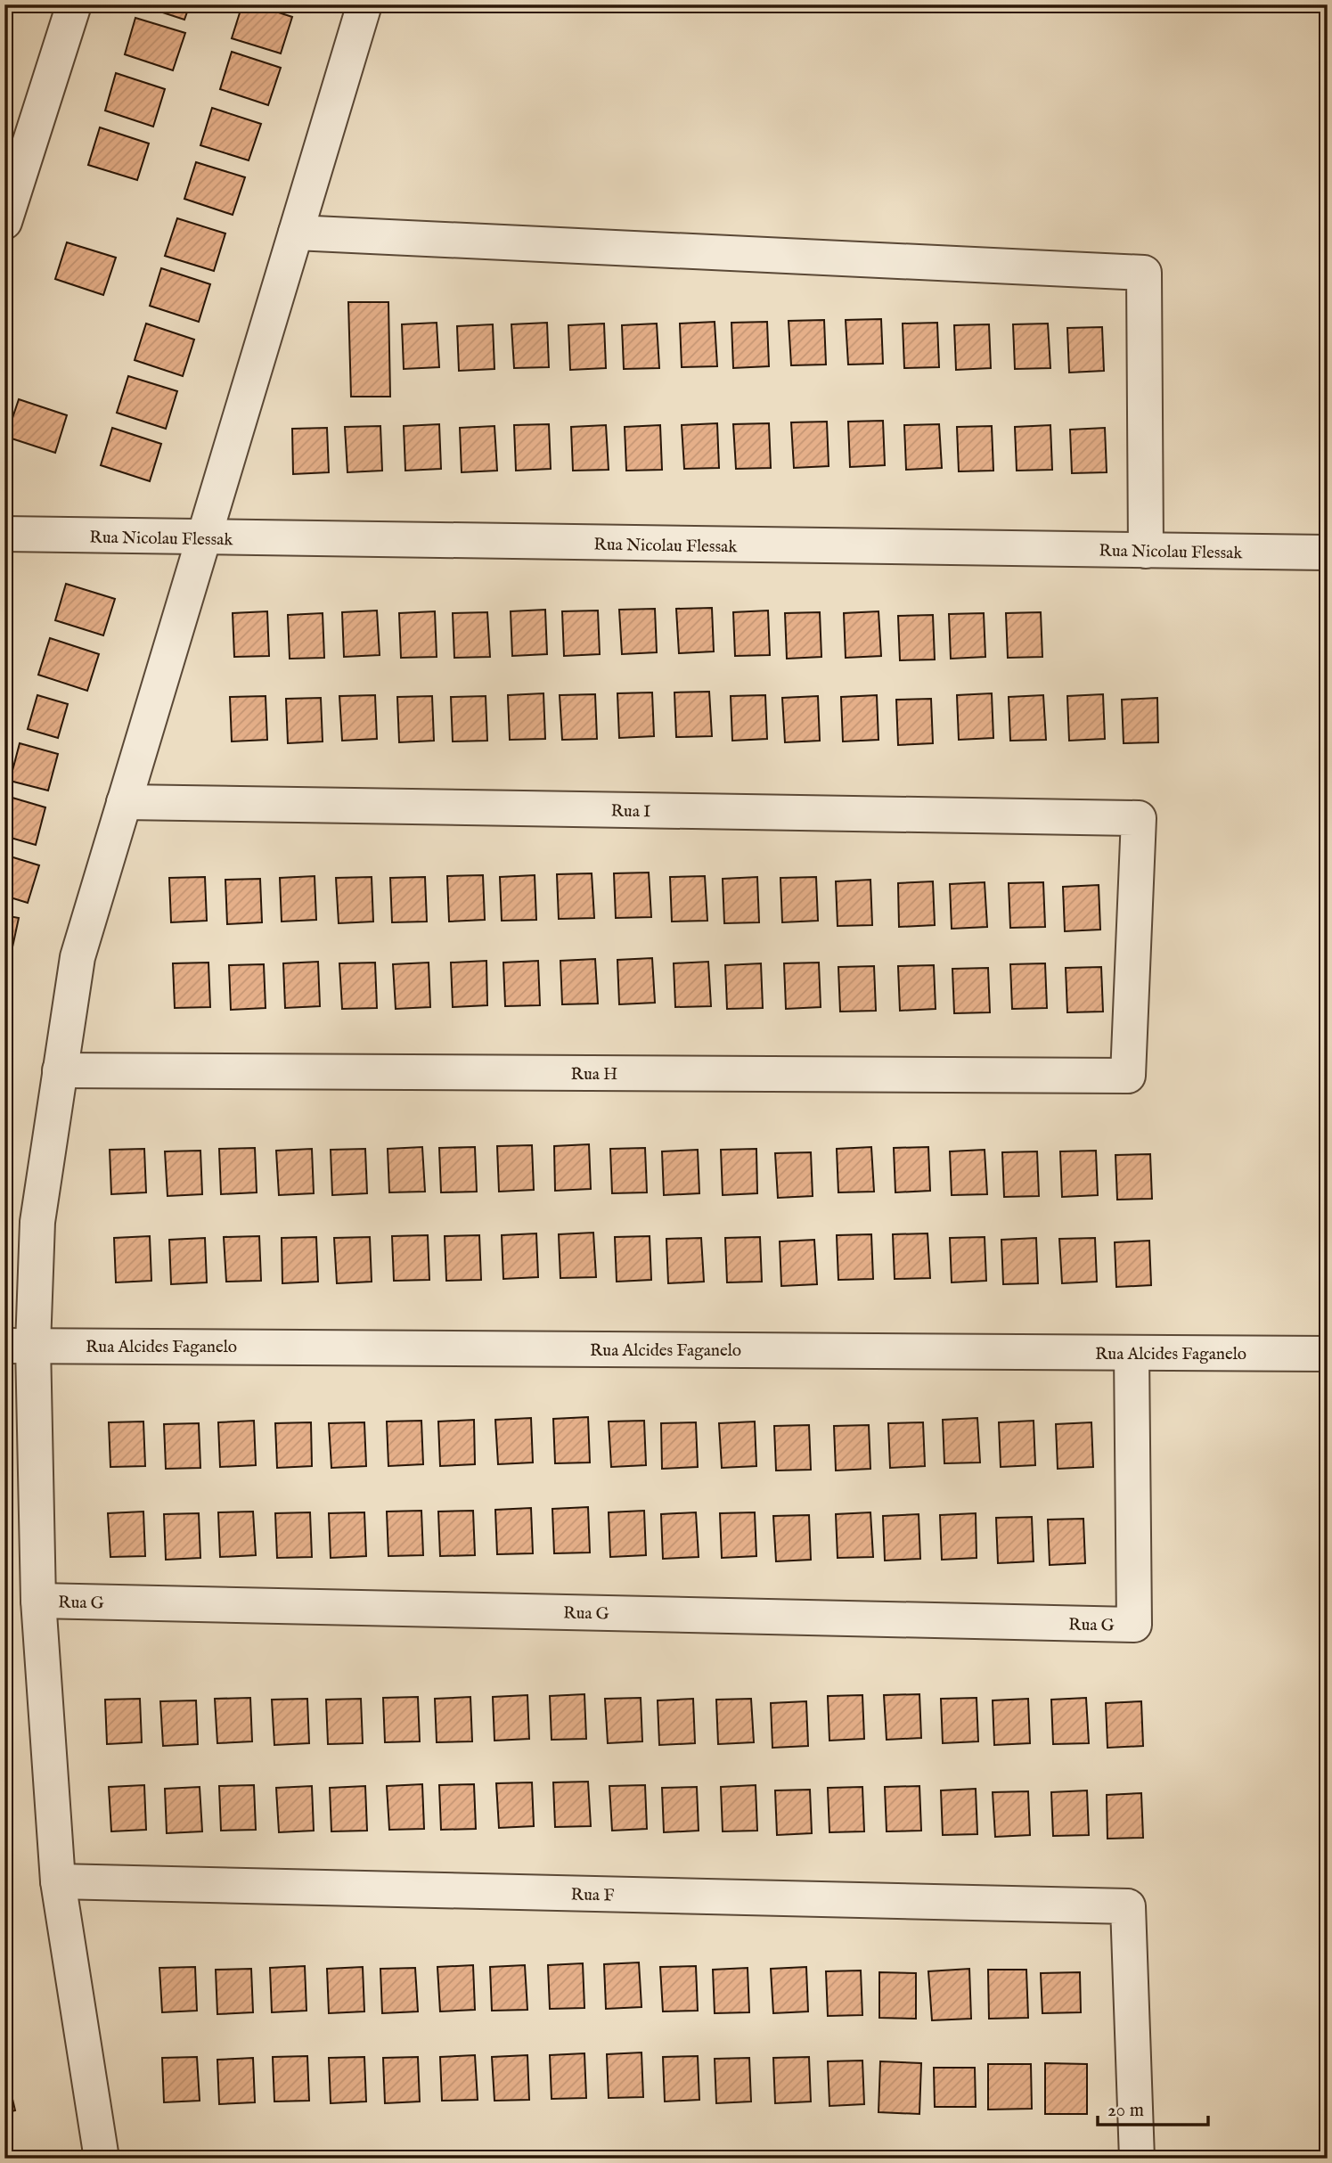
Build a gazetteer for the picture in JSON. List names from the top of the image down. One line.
{"streets":{"street":["Rua Nicolau Flessak","Rua I","Rua H","Rua Alcides Faganelo","Rua G","Rua F"]},"crossings":[["Rua I","Rua H"],["Rua Alcides Faganelo","Rua G"]],"scale_bar":"20 m"}
